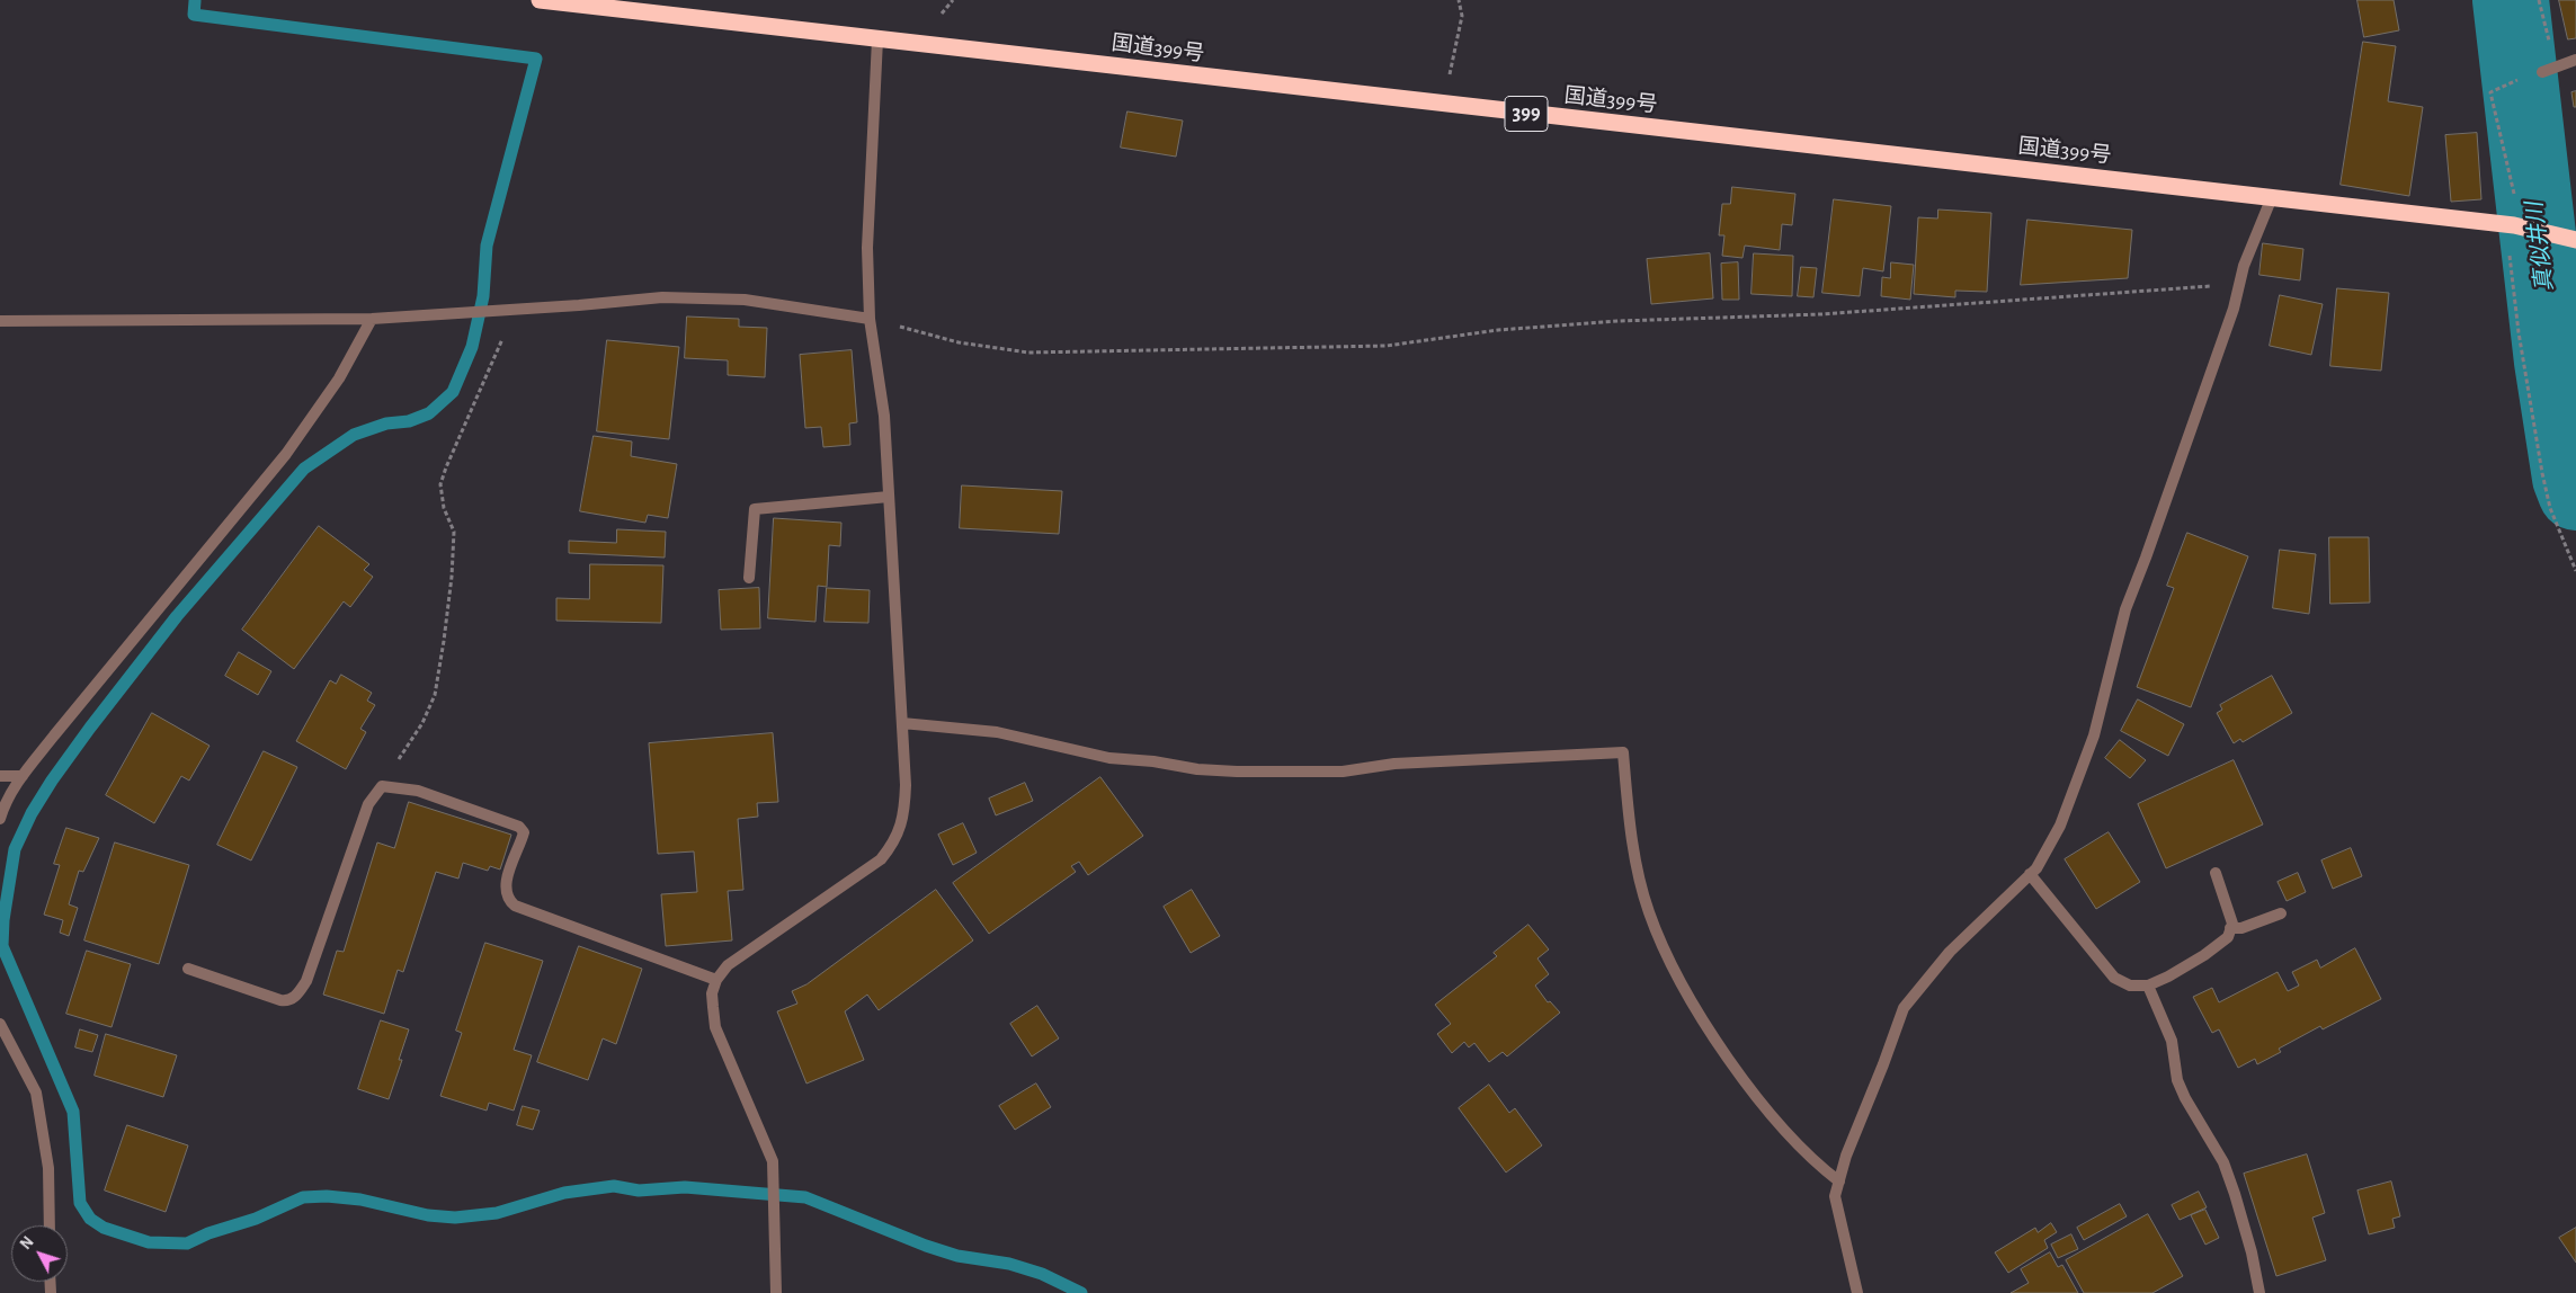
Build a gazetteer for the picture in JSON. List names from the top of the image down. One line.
{"streets":{"highway":["国道399号","399"]},"water":["真似井川"],"north":"top left"}
